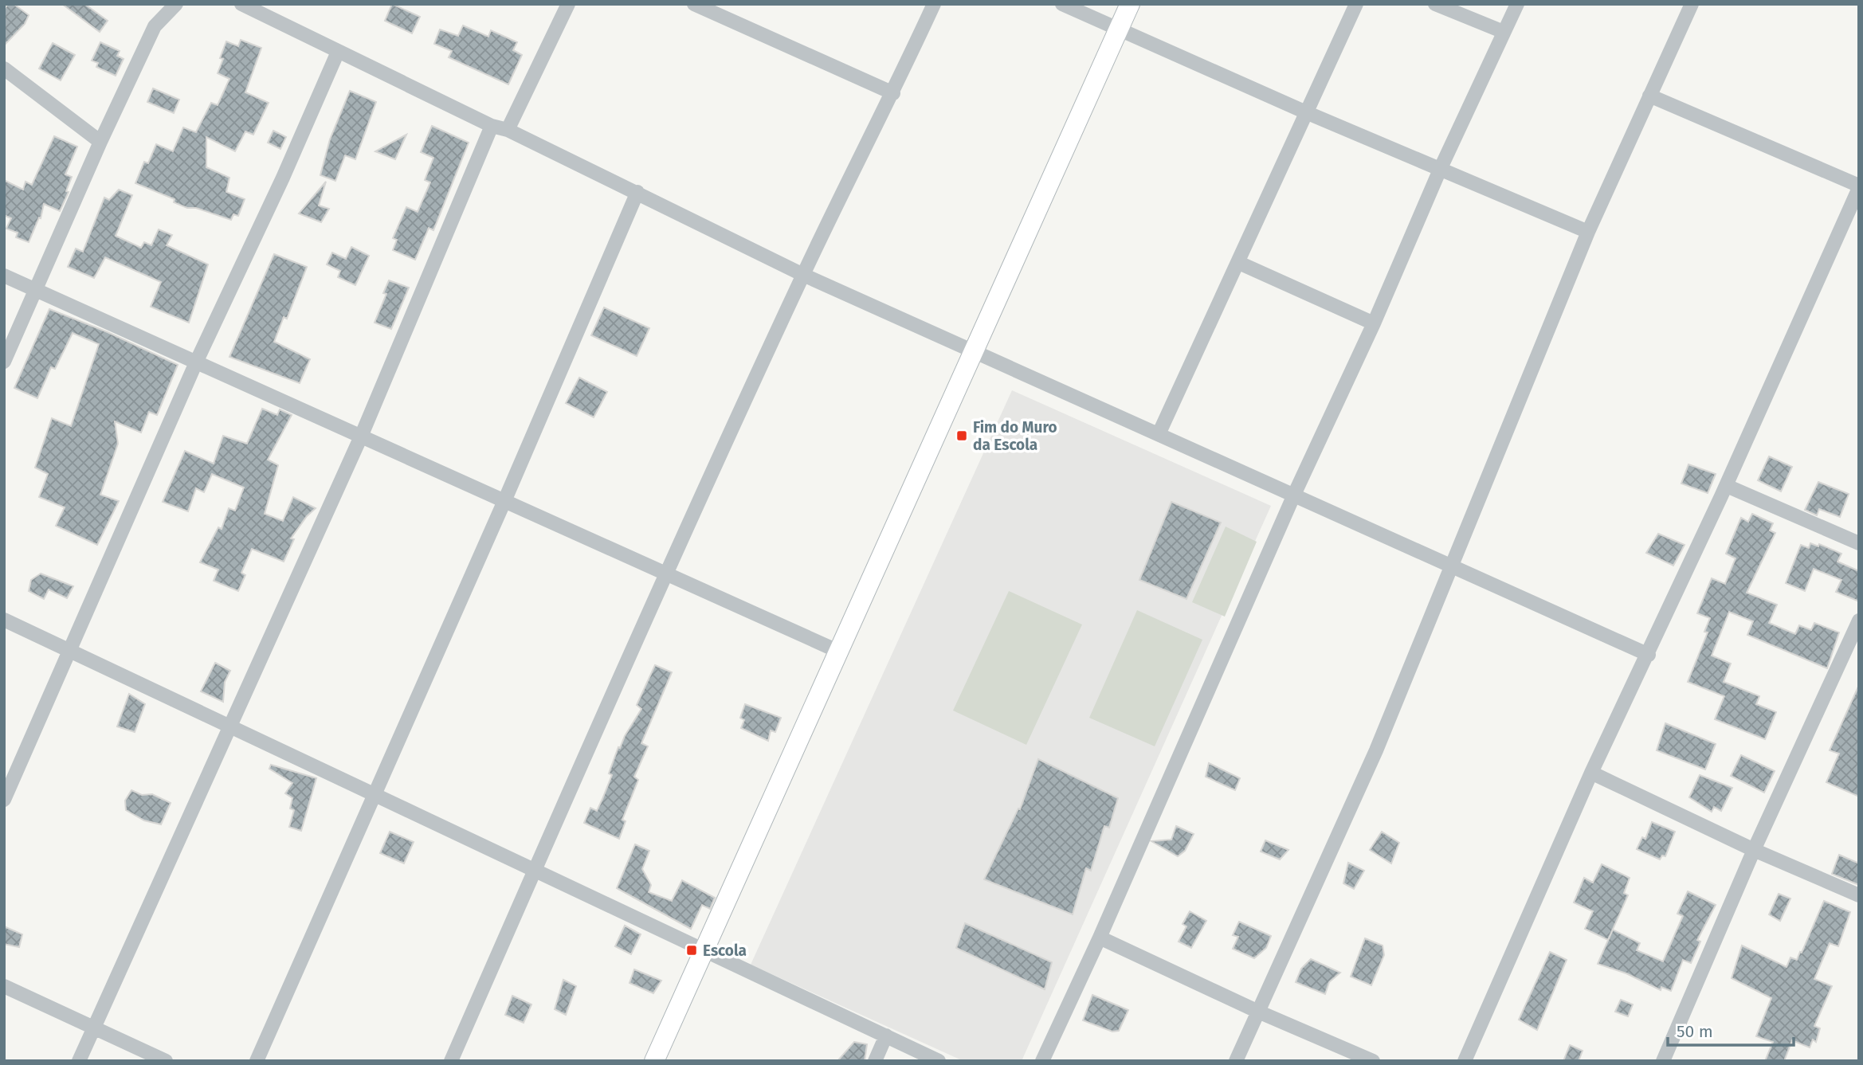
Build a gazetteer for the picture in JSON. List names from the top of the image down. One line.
{"places":{"transit":["Fim do Muro da Escola","Escola"]},"scale_bar":"50 m"}
